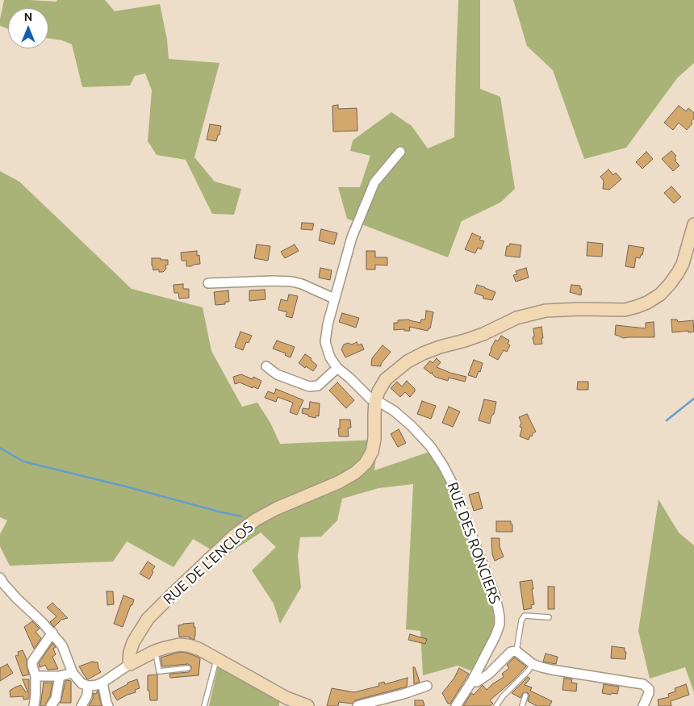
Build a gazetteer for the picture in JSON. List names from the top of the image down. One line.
{"streets":{"street":["RUE DES RONCIERS","RUE DE L'ENCLOS"]},"crossings":[["RUE DES RONCIERS","RUE DE L'ENCLOS"]],"north":"top"}
